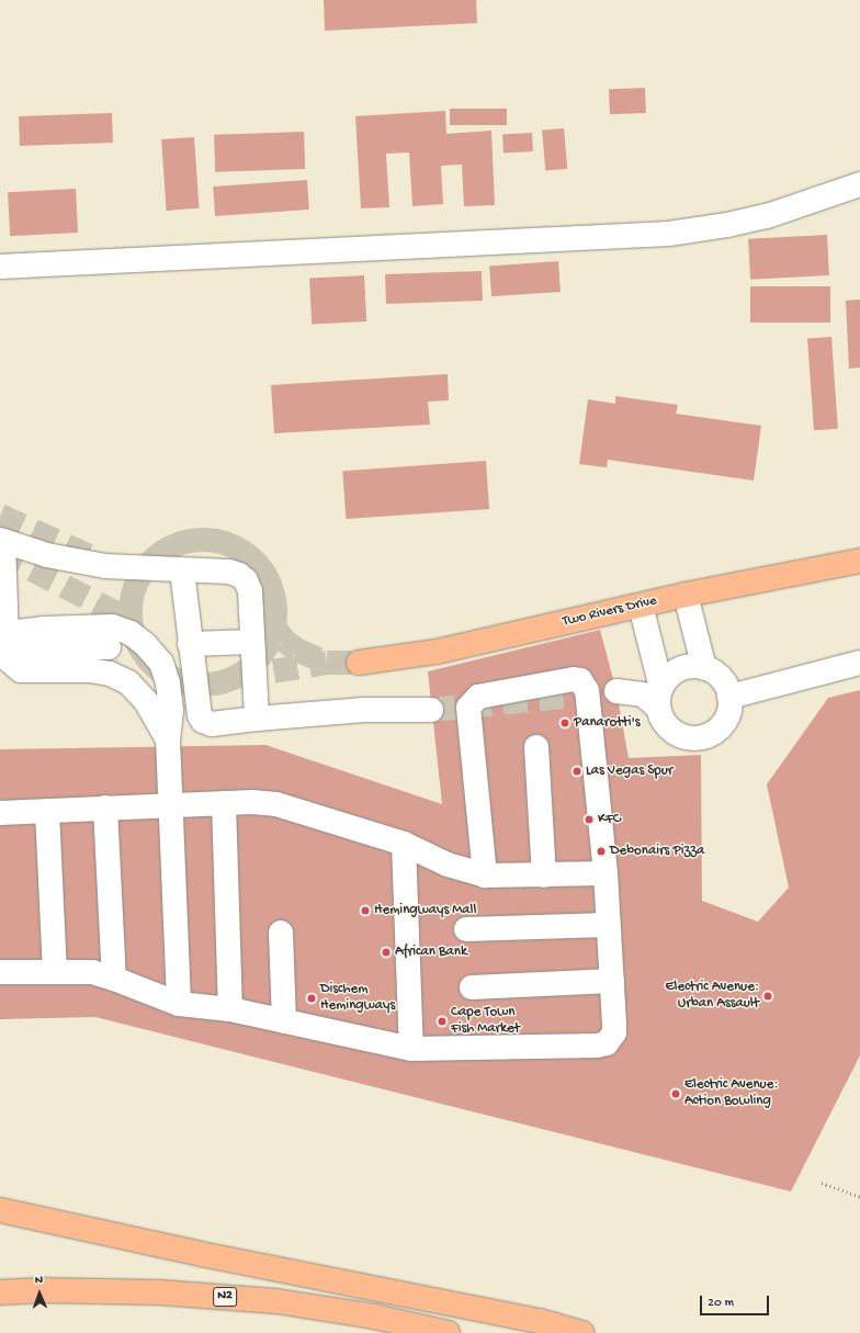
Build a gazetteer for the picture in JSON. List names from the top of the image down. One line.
{"streets":{"main road":["Two Rivers Drive","N2"]},"places":["Panarotti's","Las Vegas Spur","KFC","Debonairs Pizza","Hemingways Mall","African Bank","Electric Avenue: Urban Assault","Dischem Hemingways","Cape Town Fish Market","Electric Avenue: Action Bowling"],"scale_bar":"20 m","north":"top"}
